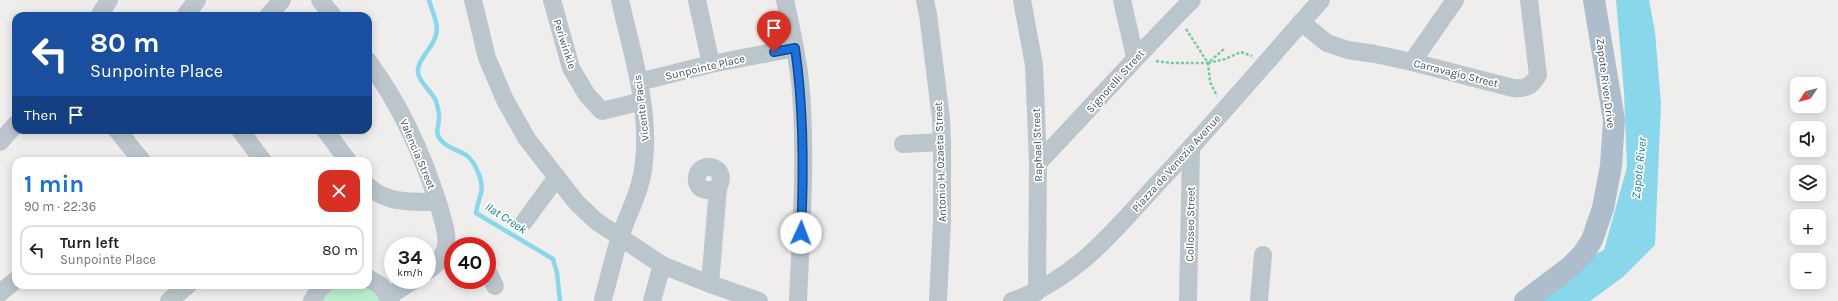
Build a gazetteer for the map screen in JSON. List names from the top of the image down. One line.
{"streets":{"main road":["Zapote River Drive"],"street":["Periwinkle","Sunpointe Place","Carravagio Street","Signorelli Street","Vicente Pacis","Raphael Street","Valencia Street","Antonio H. Ozaeta Street","Piazza de Venezia Avenue","Colloseo Street"]},"crossings":[["Periwinkle","Vicente Pacis"],["Sunpointe Place","Vicente Pacis"],["Carravagio Street","Piazza de Venezia Avenue"],["Signorelli Street","Raphael Street"],["Raphael Street","Piazza de Venezia Avenue"],["Piazza de Venezia Avenue","Colloseo Street"]],"water":["Zapote River","Ilat Creek"],"north":"bottom left","page":{"turn":["80 m","Sunpointe Place"],"map_buttons":["+","−"],"then":"Then","heading":["1 min","90 m · 22:36"],"list":[{"name":"Turn left","note":"Sunpointe Place","value":"80 m"}],"speed":"34 km/h","limit":"40"}}
